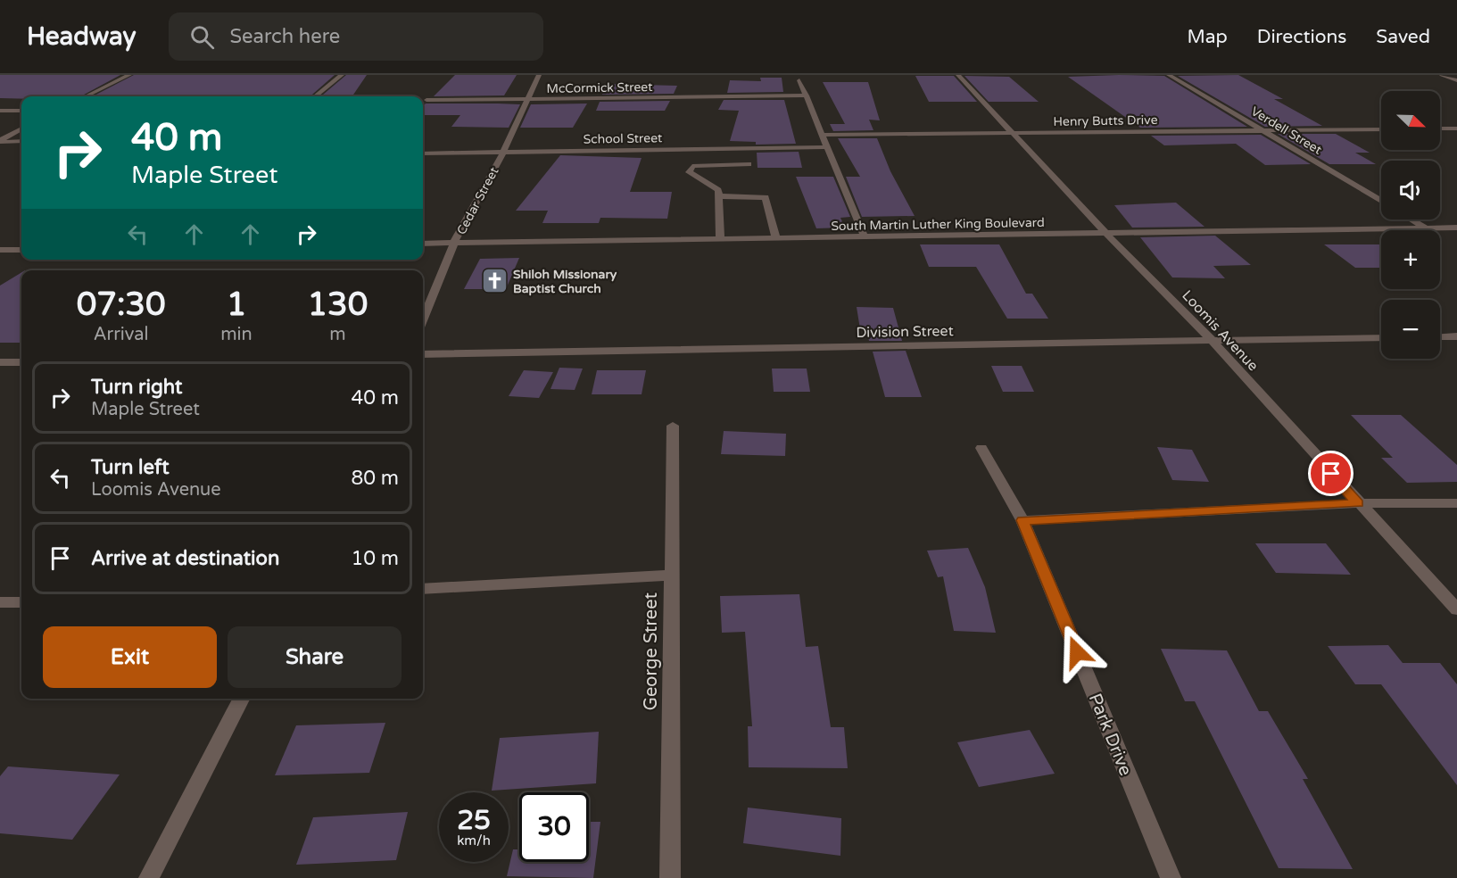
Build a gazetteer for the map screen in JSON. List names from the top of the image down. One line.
{"streets":{"street":["McCormick Street","Henry Butts Drive","Verdell Street","School Street","Cedar Street","South Martin Luther King Boulevard","Loomis Avenue","Division Street","George Street","Park Drive"]},"crossings":[["McCormick Street","Cedar Street"],["Henry Butts Drive","Verdell Street"],["Henry Butts Drive","Loomis Avenue"],["School Street","Cedar Street"],["Cedar Street","South Martin Luther King Boulevard"],["South Martin Luther King Boulevard","Loomis Avenue"],["Loomis Avenue","Division Street"]],"places":{"church":["Shiloh Missionary Baptist Church"]},"north":"bottom right","page":{"header":"Headway","search":"Search here","nav":["Map","Directions","Saved"],"map_buttons":["+","−"],"turn":["40 m","Maple Street"],"eta":["07:30","Arrival","1","min","130","m"],"list":[{"name":"Turn right","note":"Maple Street","value":"40 m"},{"name":"Turn left","note":"Loomis Avenue","value":"80 m"},{"name":"Arrive at destination","value":"10 m"}],"buttons":["Exit","Share"],"speed":"25 km/h","limit":"30"}}
